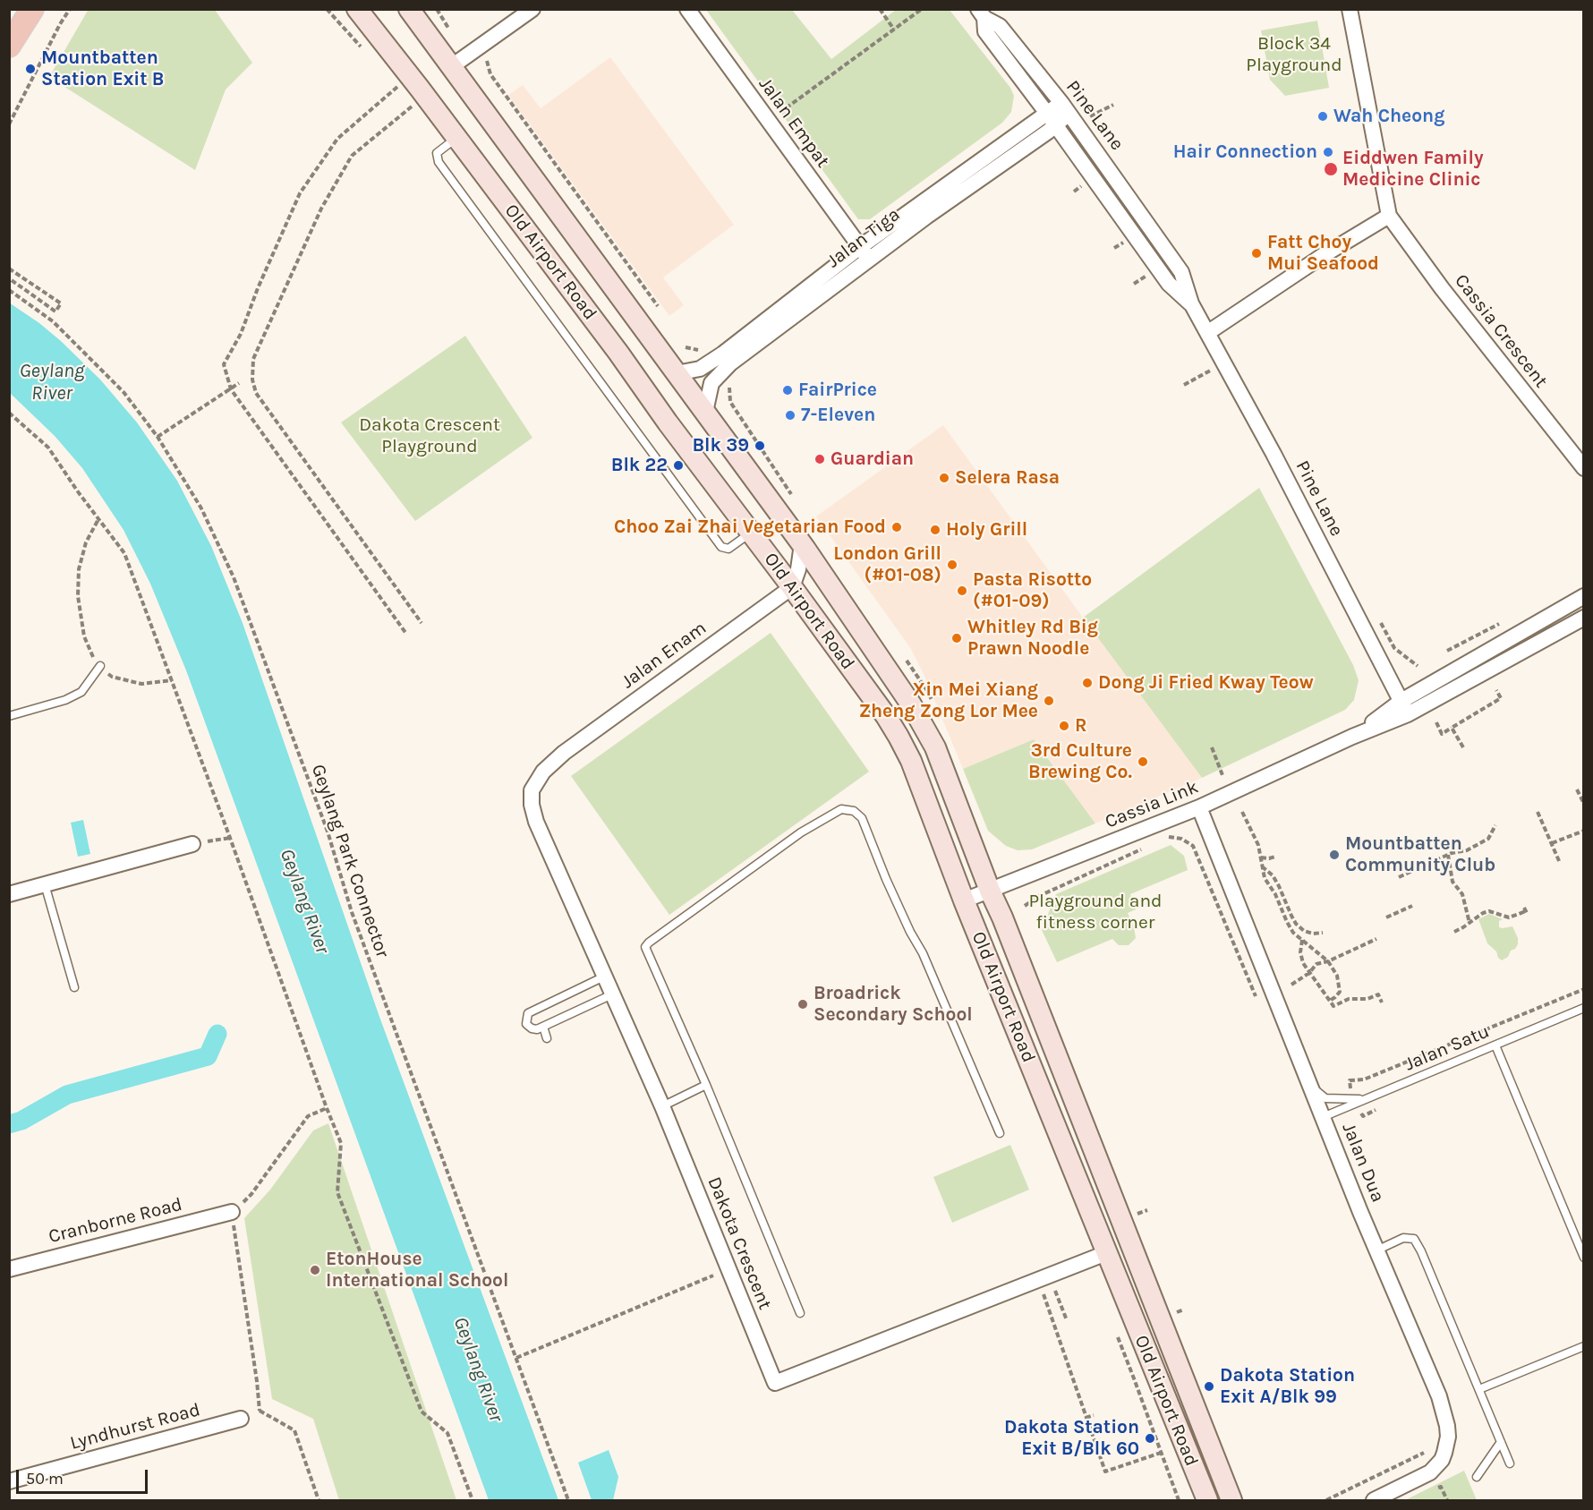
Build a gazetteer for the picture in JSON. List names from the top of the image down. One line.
{"streets":{"main road":["Old Airport Road"],"street":["Pine Lane","Jalan Empat","Jalan Tiga","Cassia Crescent","Jalan Enam","Cassia Link","Jalan Dua","Cranborne Road","Dakota Crescent","Lyndhurst Road"],"lane":["Jalan Satu"],"path":["Geylang Park Connector"]},"crossings":[["Pine Lane","Jalan Tiga"],["Pine Lane","Cassia Link"],["Jalan Empat","Jalan Tiga"],["Jalan Tiga","Old Airport Road"],["Old Airport Road","Jalan Enam"],["Old Airport Road","Cassia Link"],["Old Airport Road","Dakota Crescent"],["Jalan Enam","Dakota Crescent"],["Cassia Link","Jalan Dua"],["Jalan Satu","Jalan Dua"]],"water":["Geylang River"],"parks":["Block 34 Playground","Dakota Crescent Playground","Playground and fitness corner"],"places":["Mountbatten Station Exit B","Wah Cheong","Hair Connection","Eiddwen Family Medicine Clinic","Fatt Choy Mui Seafood","FairPrice","7-Eleven","Blk 39","Guardian","Blk 22","Selera Rasa","Choo Zai Zhai Vegetarian Food","Holy Grill","London Grill (#01-08)","Pasta Risotto (#01-09)","Whitley Rd Big Prawn Noodle","Dong Ji Fried Kway Teow","Xin Mei Xiang Zheng Zong Lor Mee","R","3rd Culture Brewing Co.","Mountbatten Community Club","Broadrick Secondary School","EtonHouse International School","Dakota Station Exit A/Blk 99","Dakota Station Exit B/Blk 60"],"scale_bar":"50 m"}
